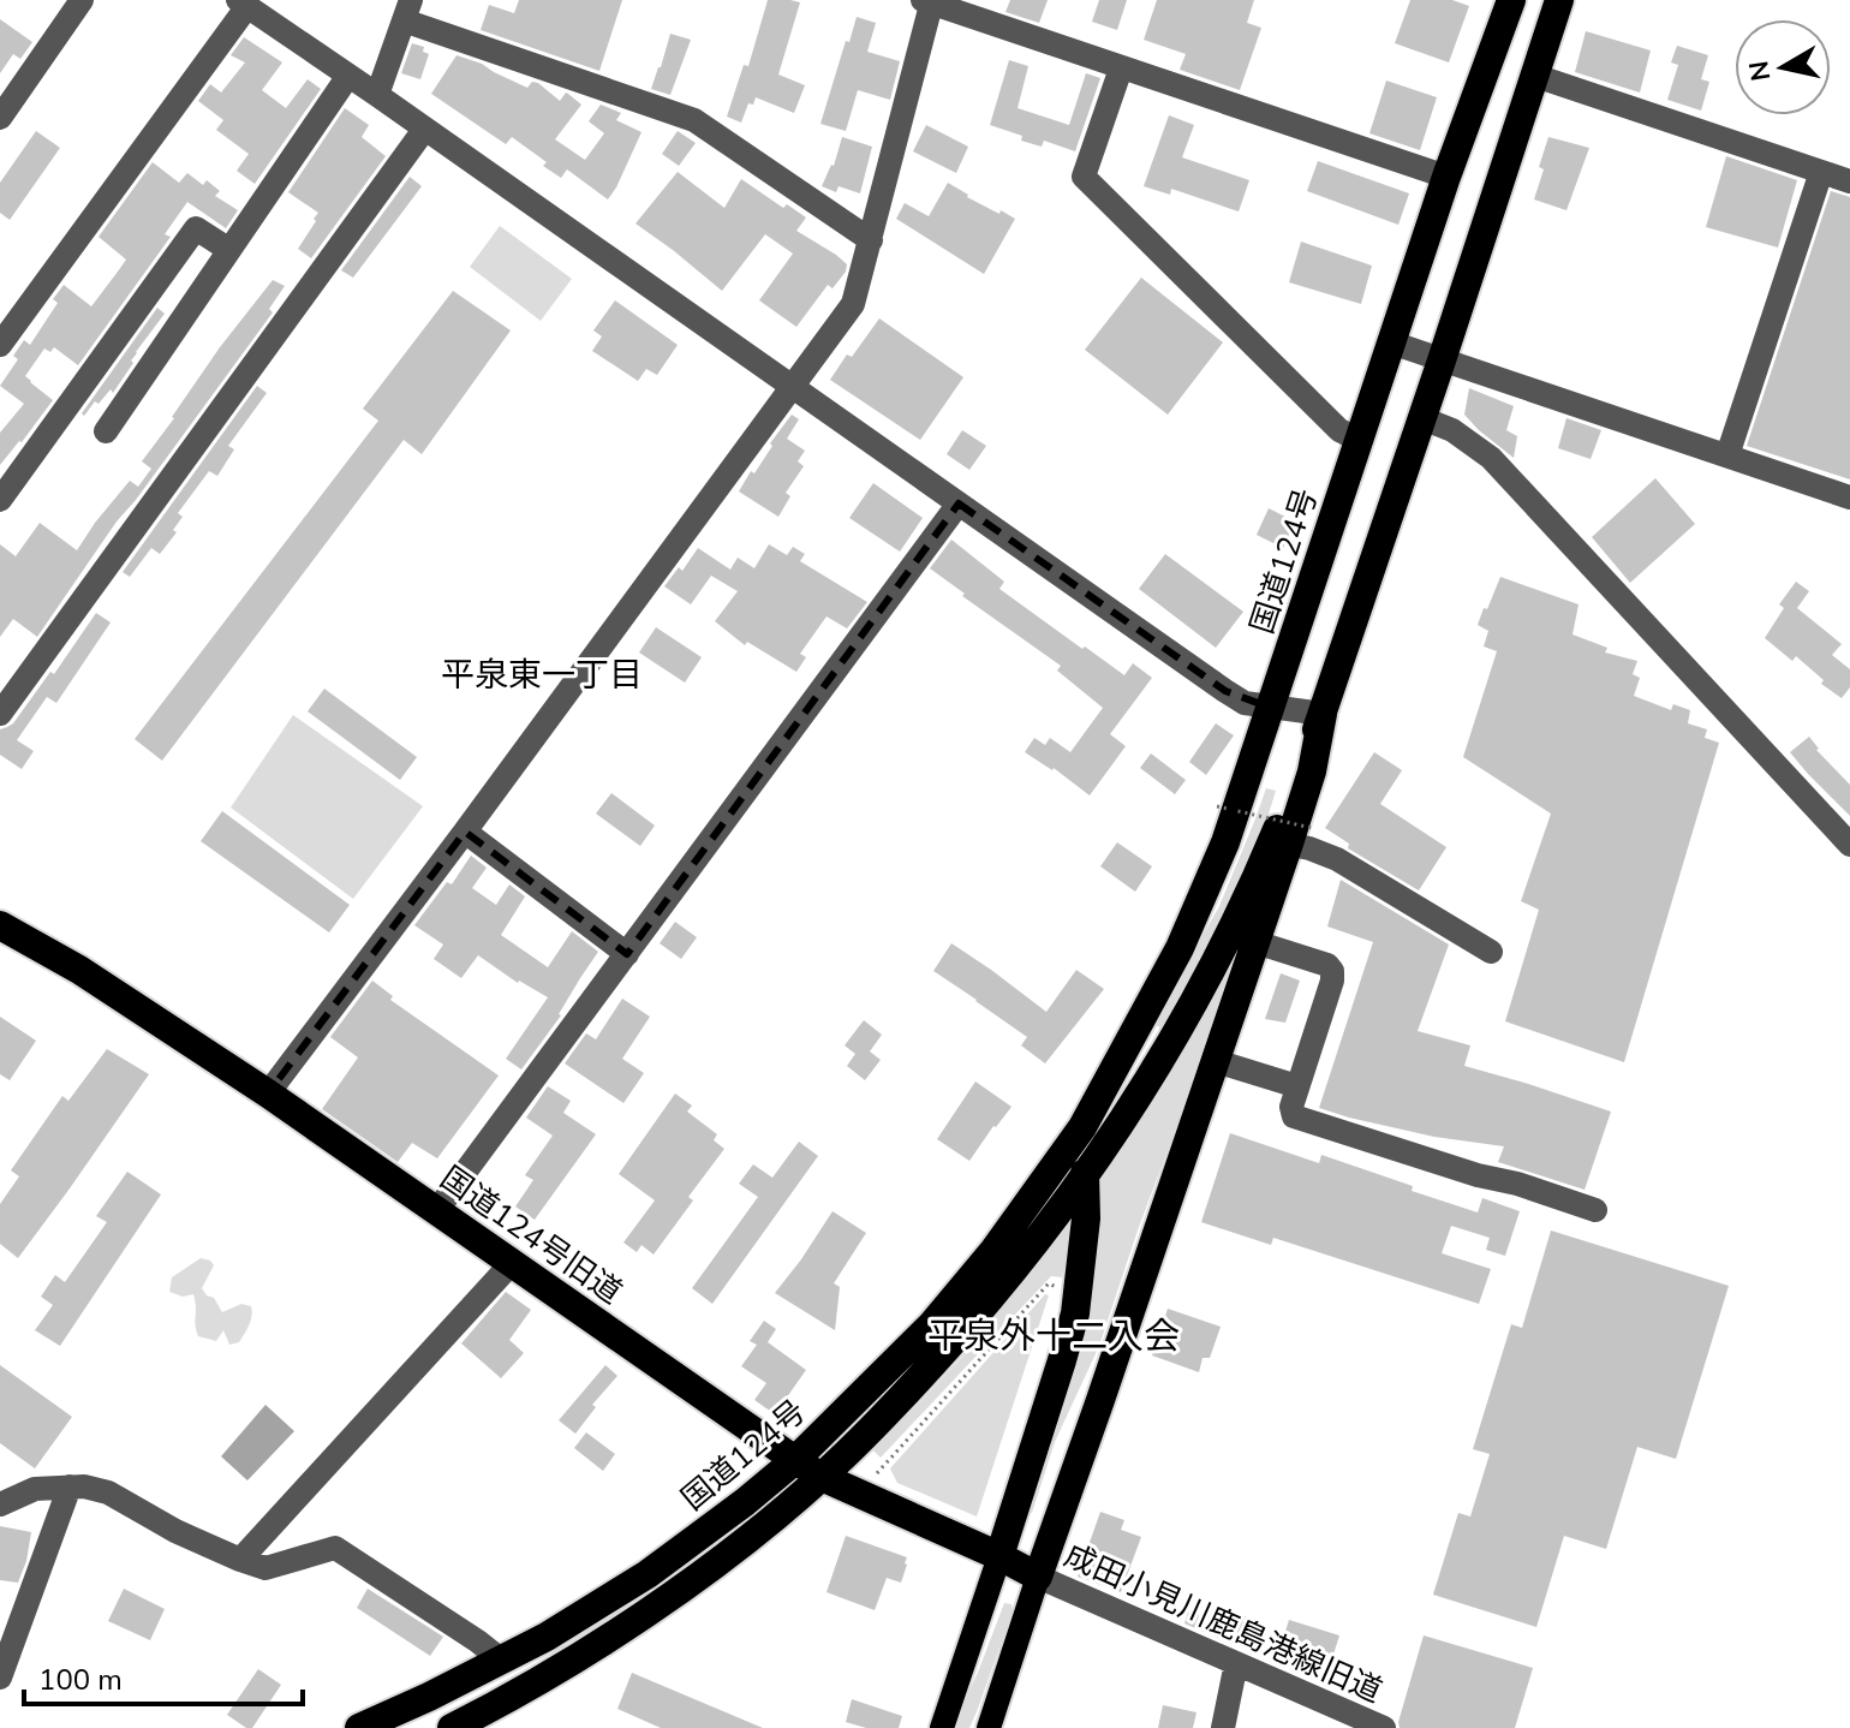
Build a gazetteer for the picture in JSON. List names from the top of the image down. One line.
{"streets":{"highway":["国道124号","国道124号旧道"],"street":["成田小見川鹿島港線旧道"]},"crossings":[["国道124号","国道124号旧道"],["国道124号旧道","成田小見川鹿島港線旧道"]],"districts":["平泉東一丁目","平泉外十二入会"],"scale_bar":"100 m","north":"left"}
